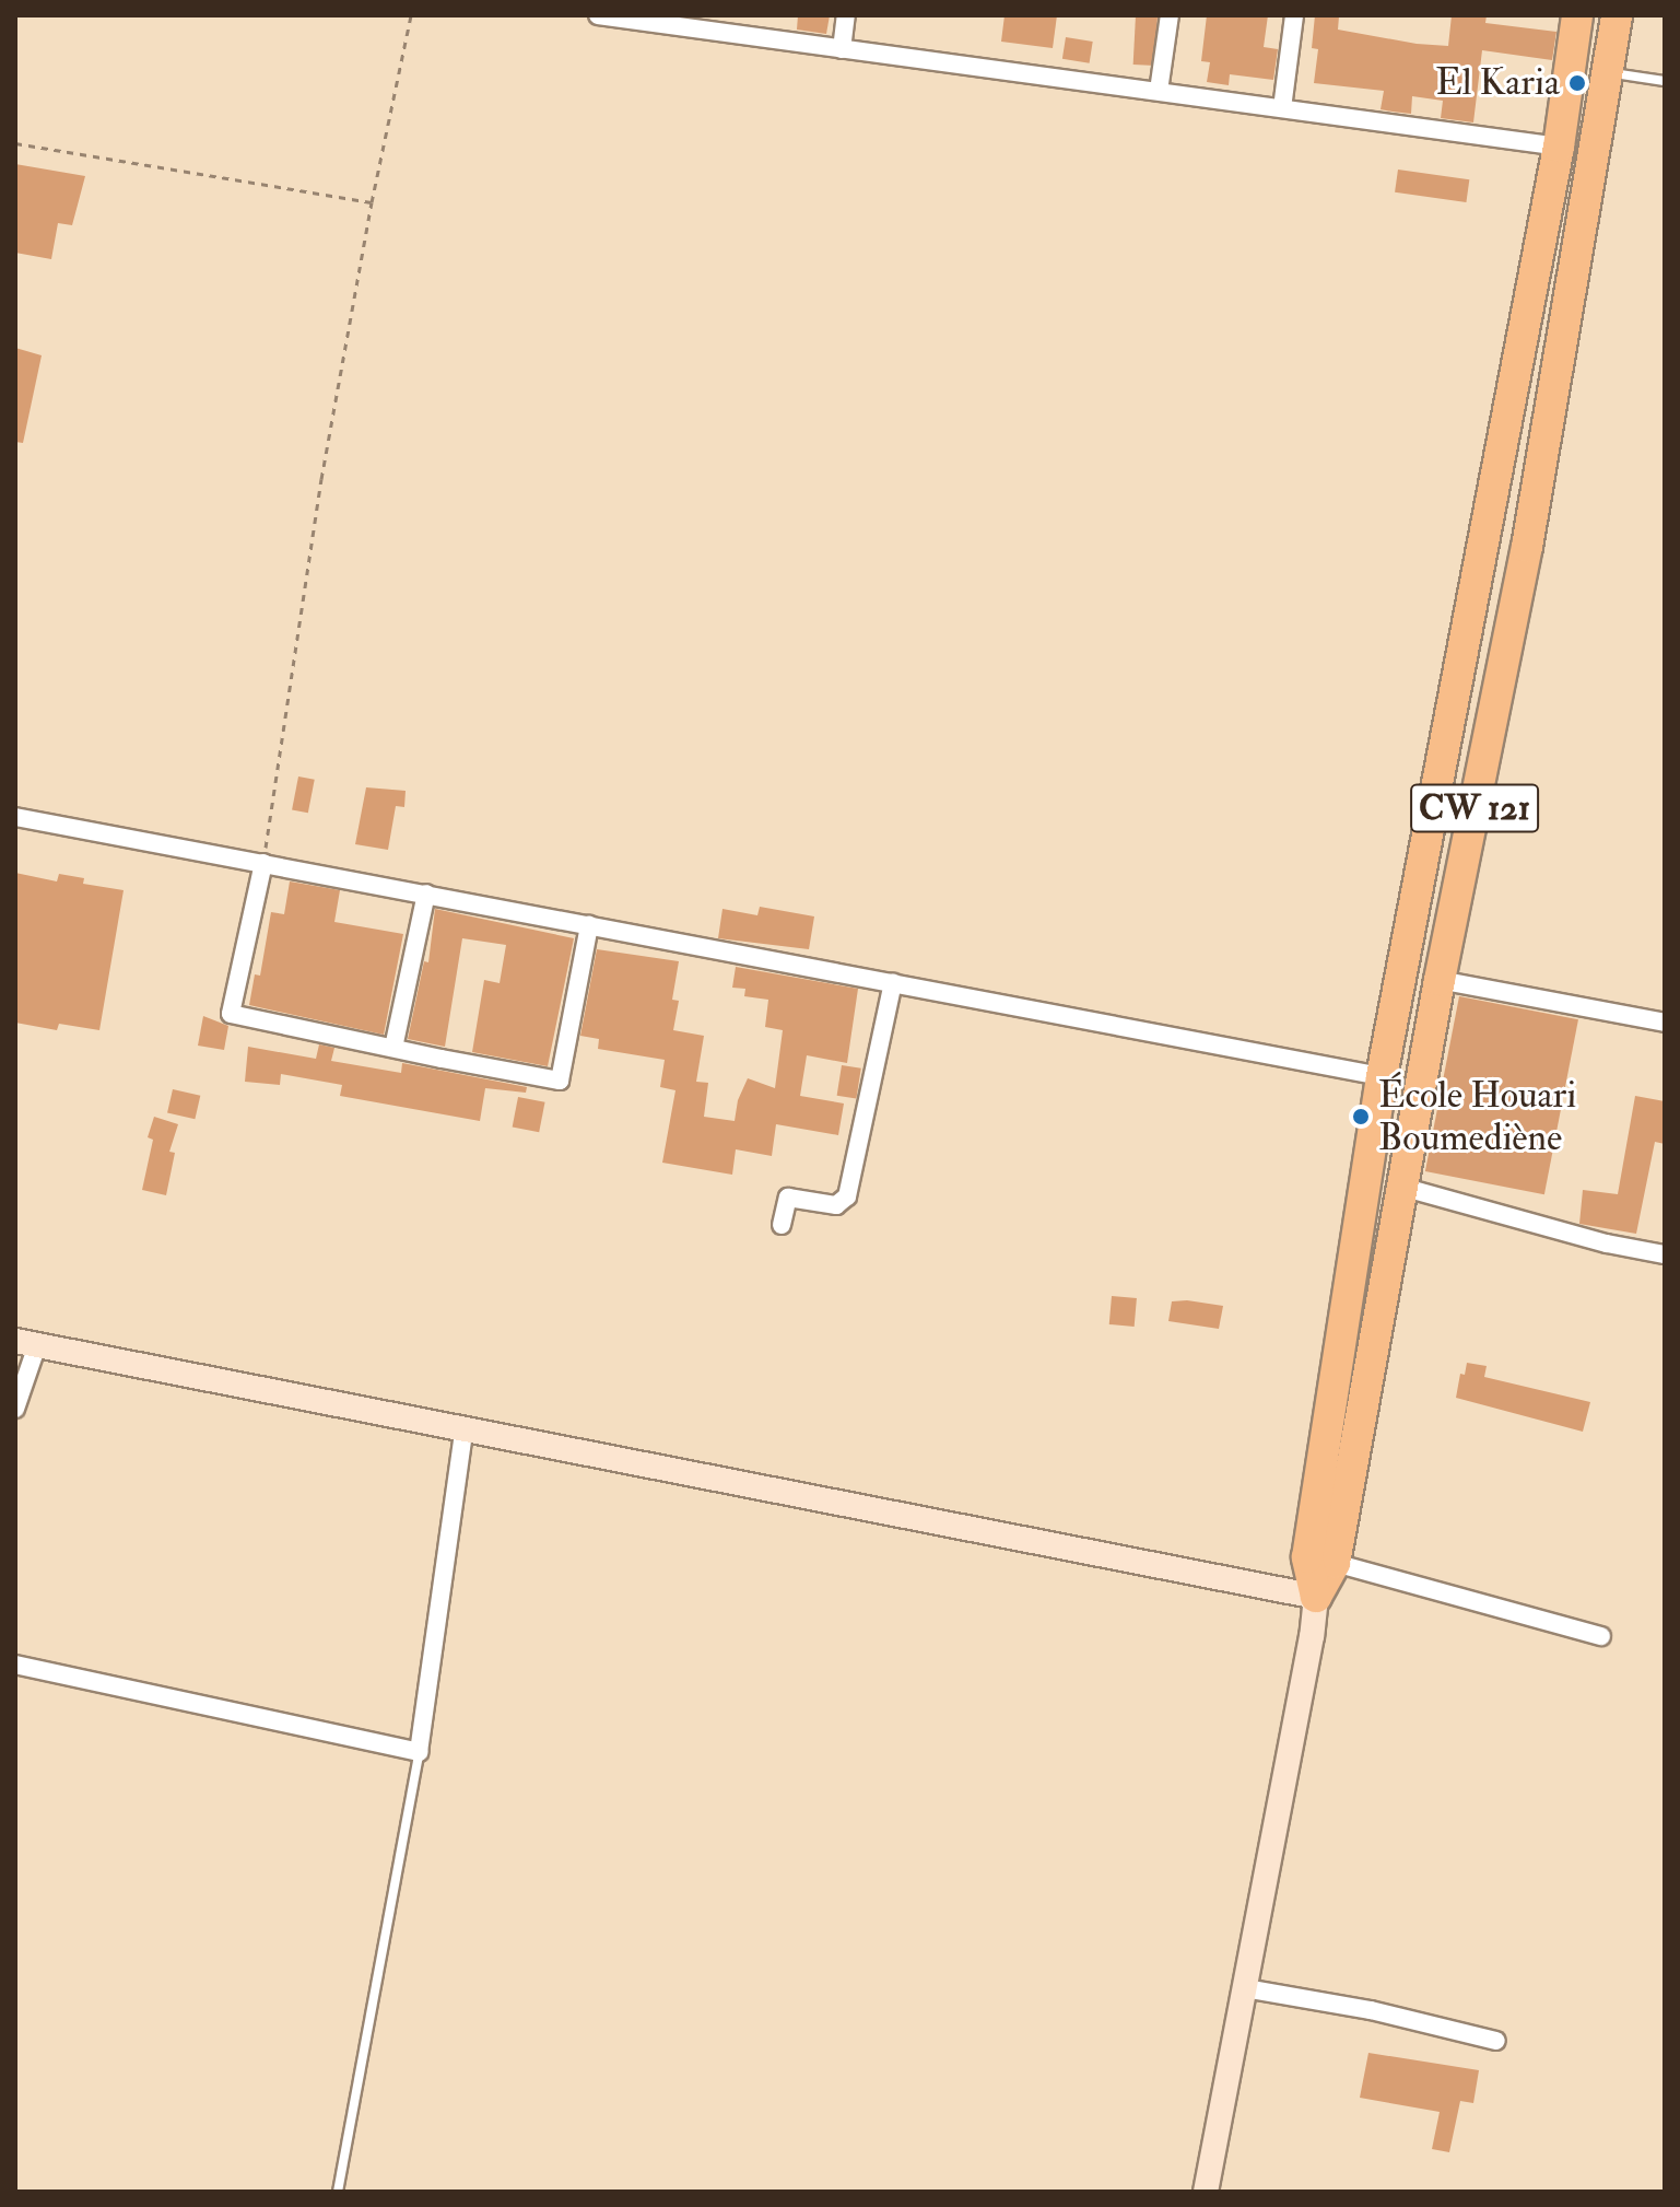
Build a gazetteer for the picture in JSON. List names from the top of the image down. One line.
{"streets":{"highway":["CW 121"]},"places":["El Karia","École Houari Boumediène"]}
